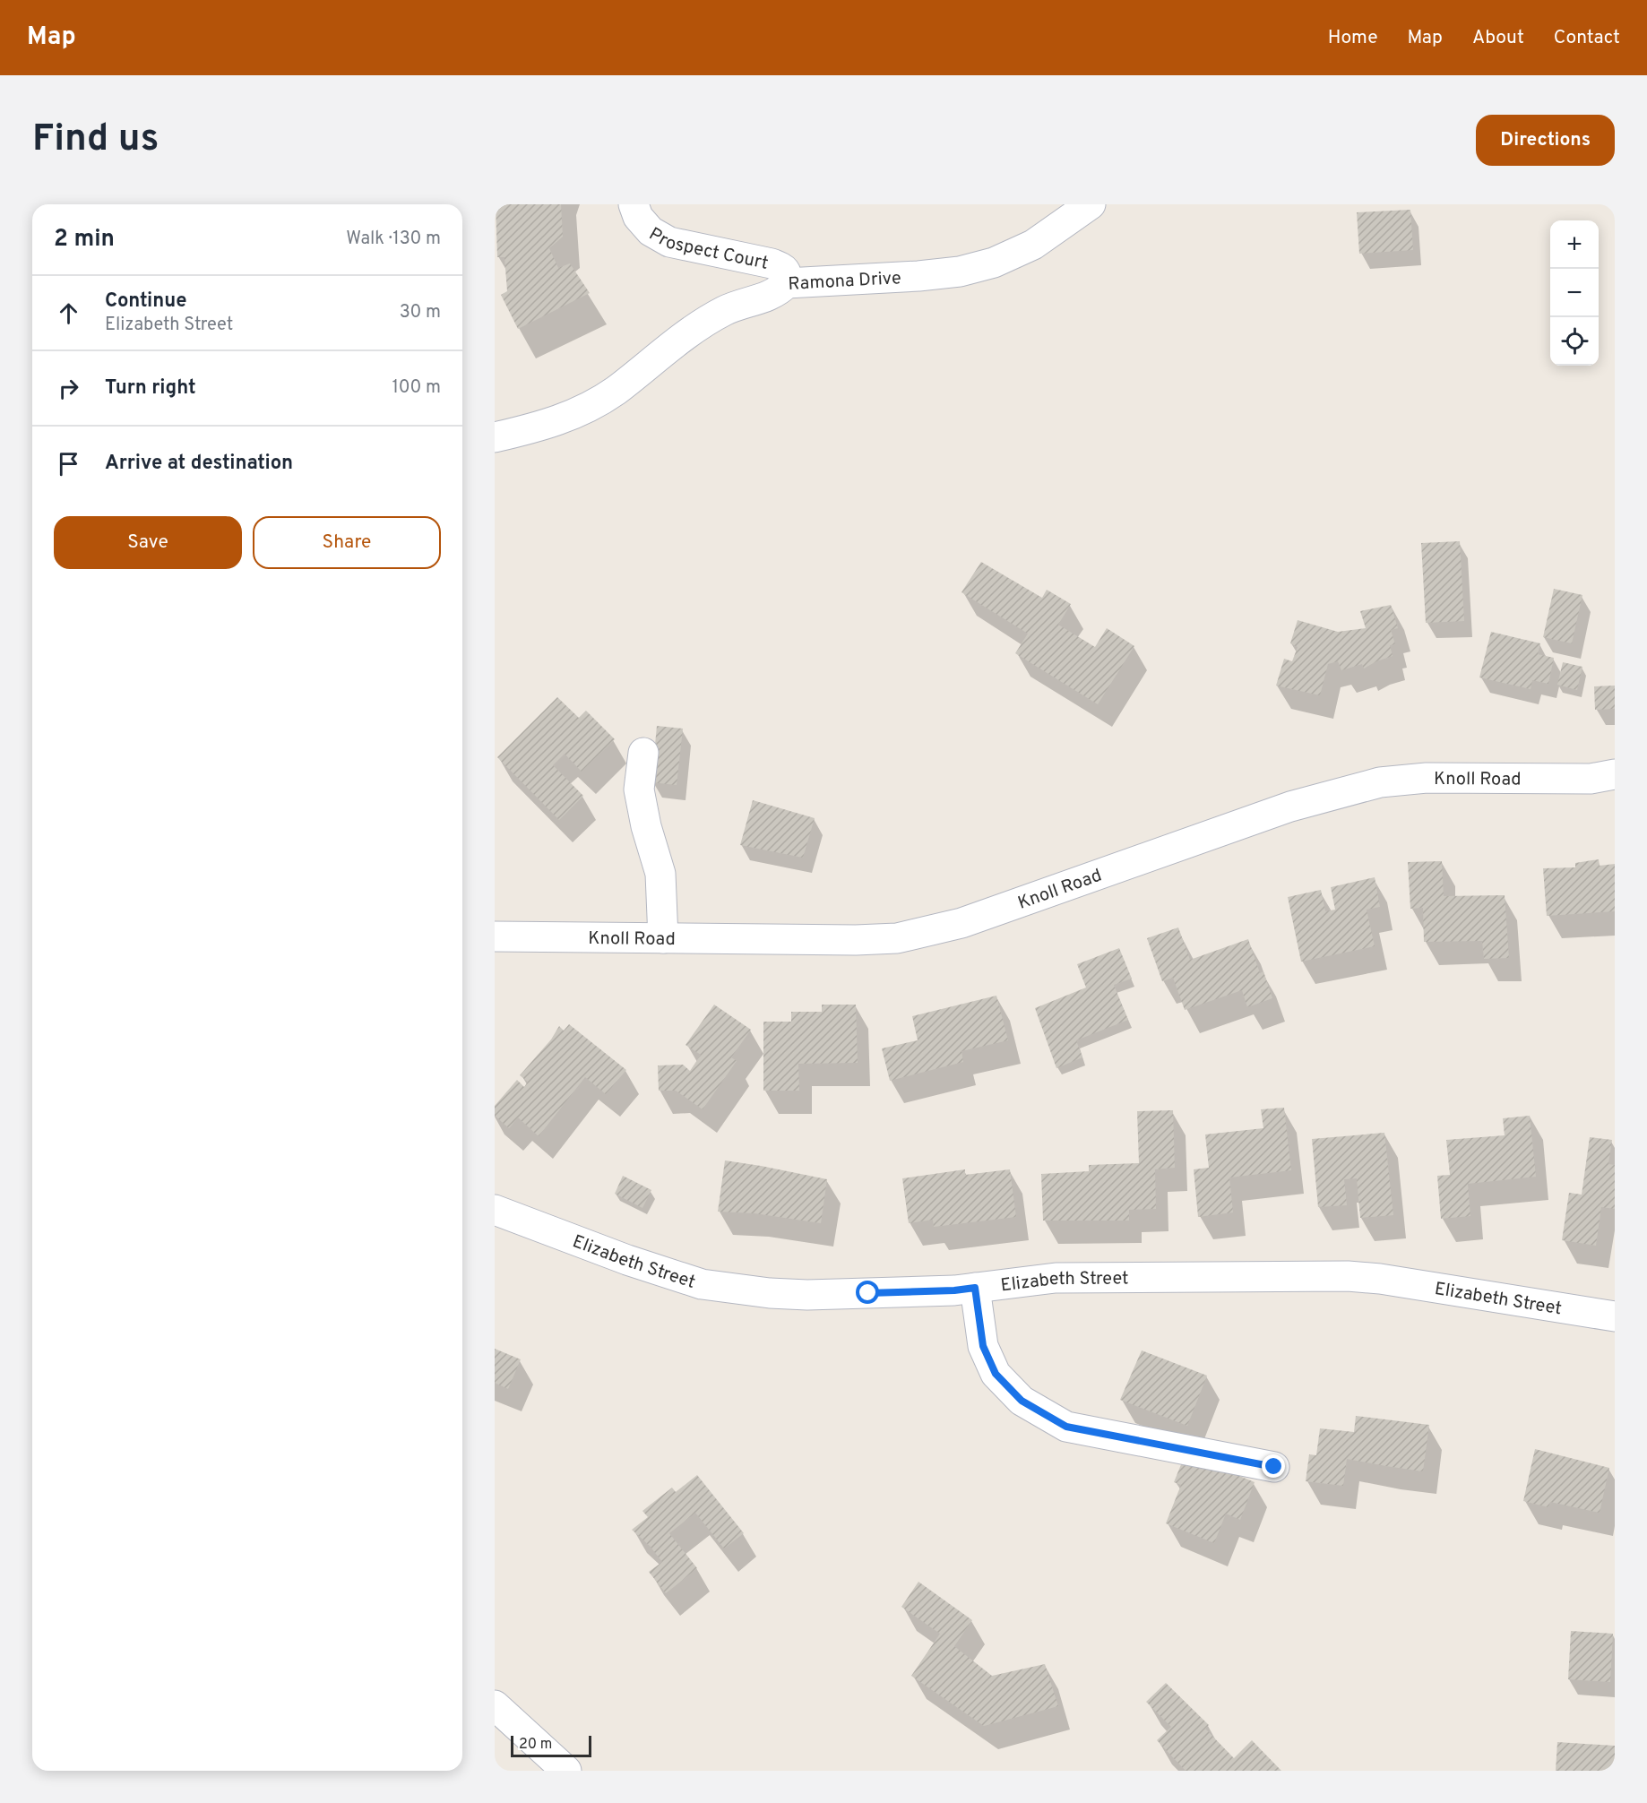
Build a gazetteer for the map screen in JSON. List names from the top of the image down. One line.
{"streets":{"street":["Prospect Court","Ramona Drive","Knoll Road","Elizabeth Street"]},"crossings":[["Prospect Court","Ramona Drive"]],"scale_bar":"20 m","page":{"header":"Map","nav":["Home","Map","About","Contact"],"buttons":["Directions",["Save","Share"]],"title":"Find us","heading":["2 min","Walk · 130 m"],"map_buttons":["+","−"],"list":[["Continue","Elizabeth Street","30 m"],["Turn right","100 m"],"Arrive at destination"],"scale":"20 m"}}
